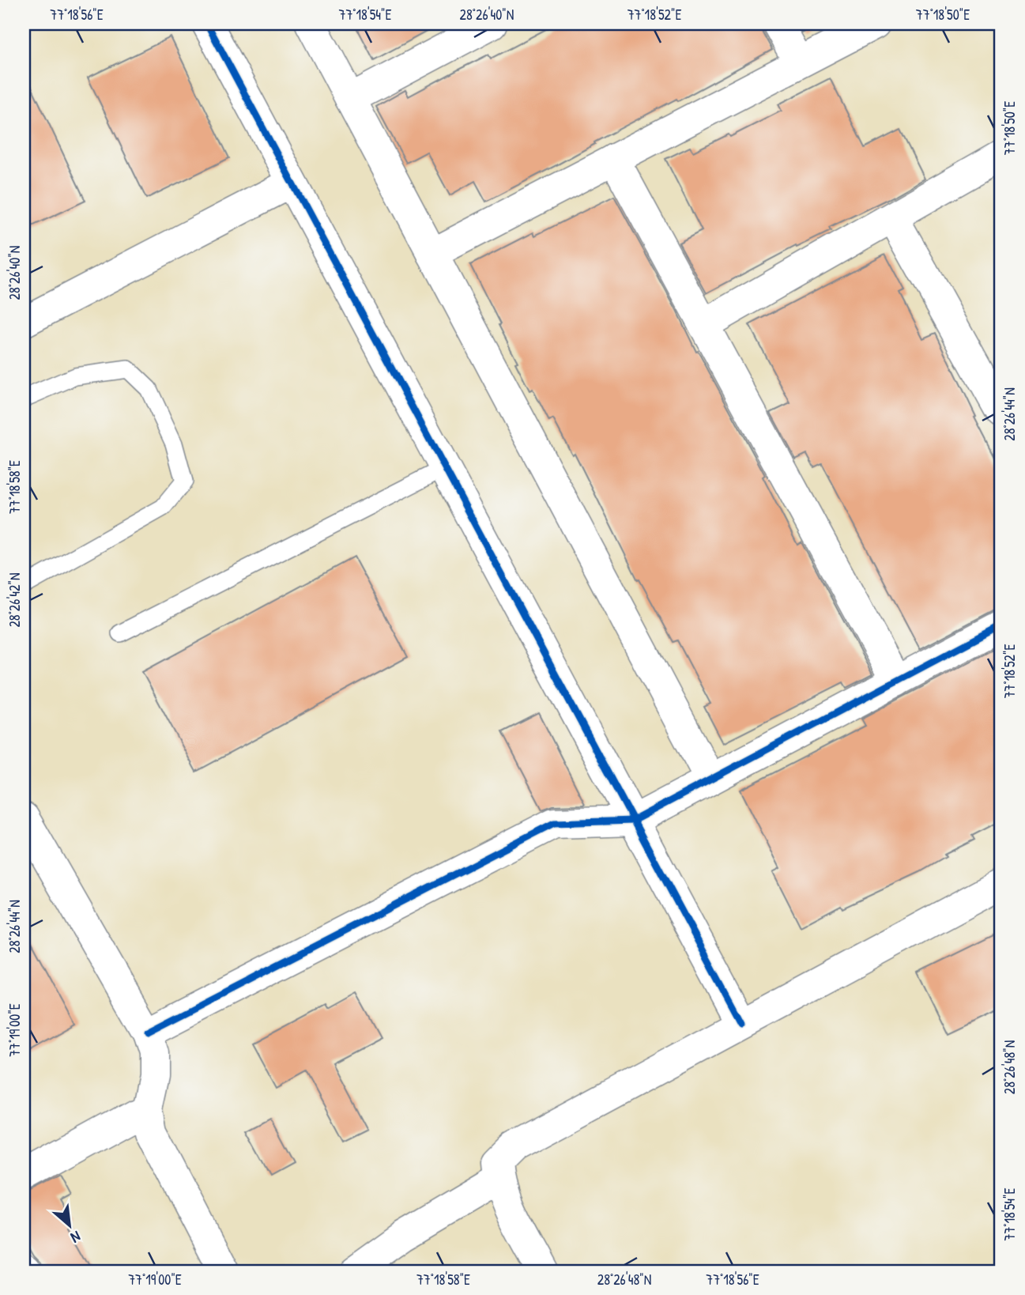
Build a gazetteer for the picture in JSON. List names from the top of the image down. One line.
{"north":"bottom right","coordinates":["77°18'56\"E","77°18'54\"E","28°26'40\"N","77°18'52\"E","77°18'50\"E","28°26'44\"N","77°18'58\"E","28°26'42\"N","77°19'00\"E","28°26'48\"N"]}
